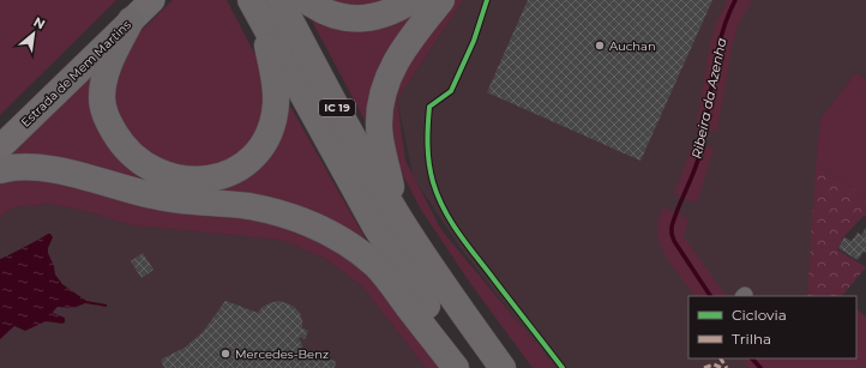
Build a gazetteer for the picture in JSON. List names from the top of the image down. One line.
{"streets":{"highway":["IC 19"],"main road":["Estrada de Mem Martins"]},"water":["Ribeira da Azenha"],"places":["Auchan","Mercedes-Benz"],"legend":["Ciclovia","Trilha"],"north":"top right"}
